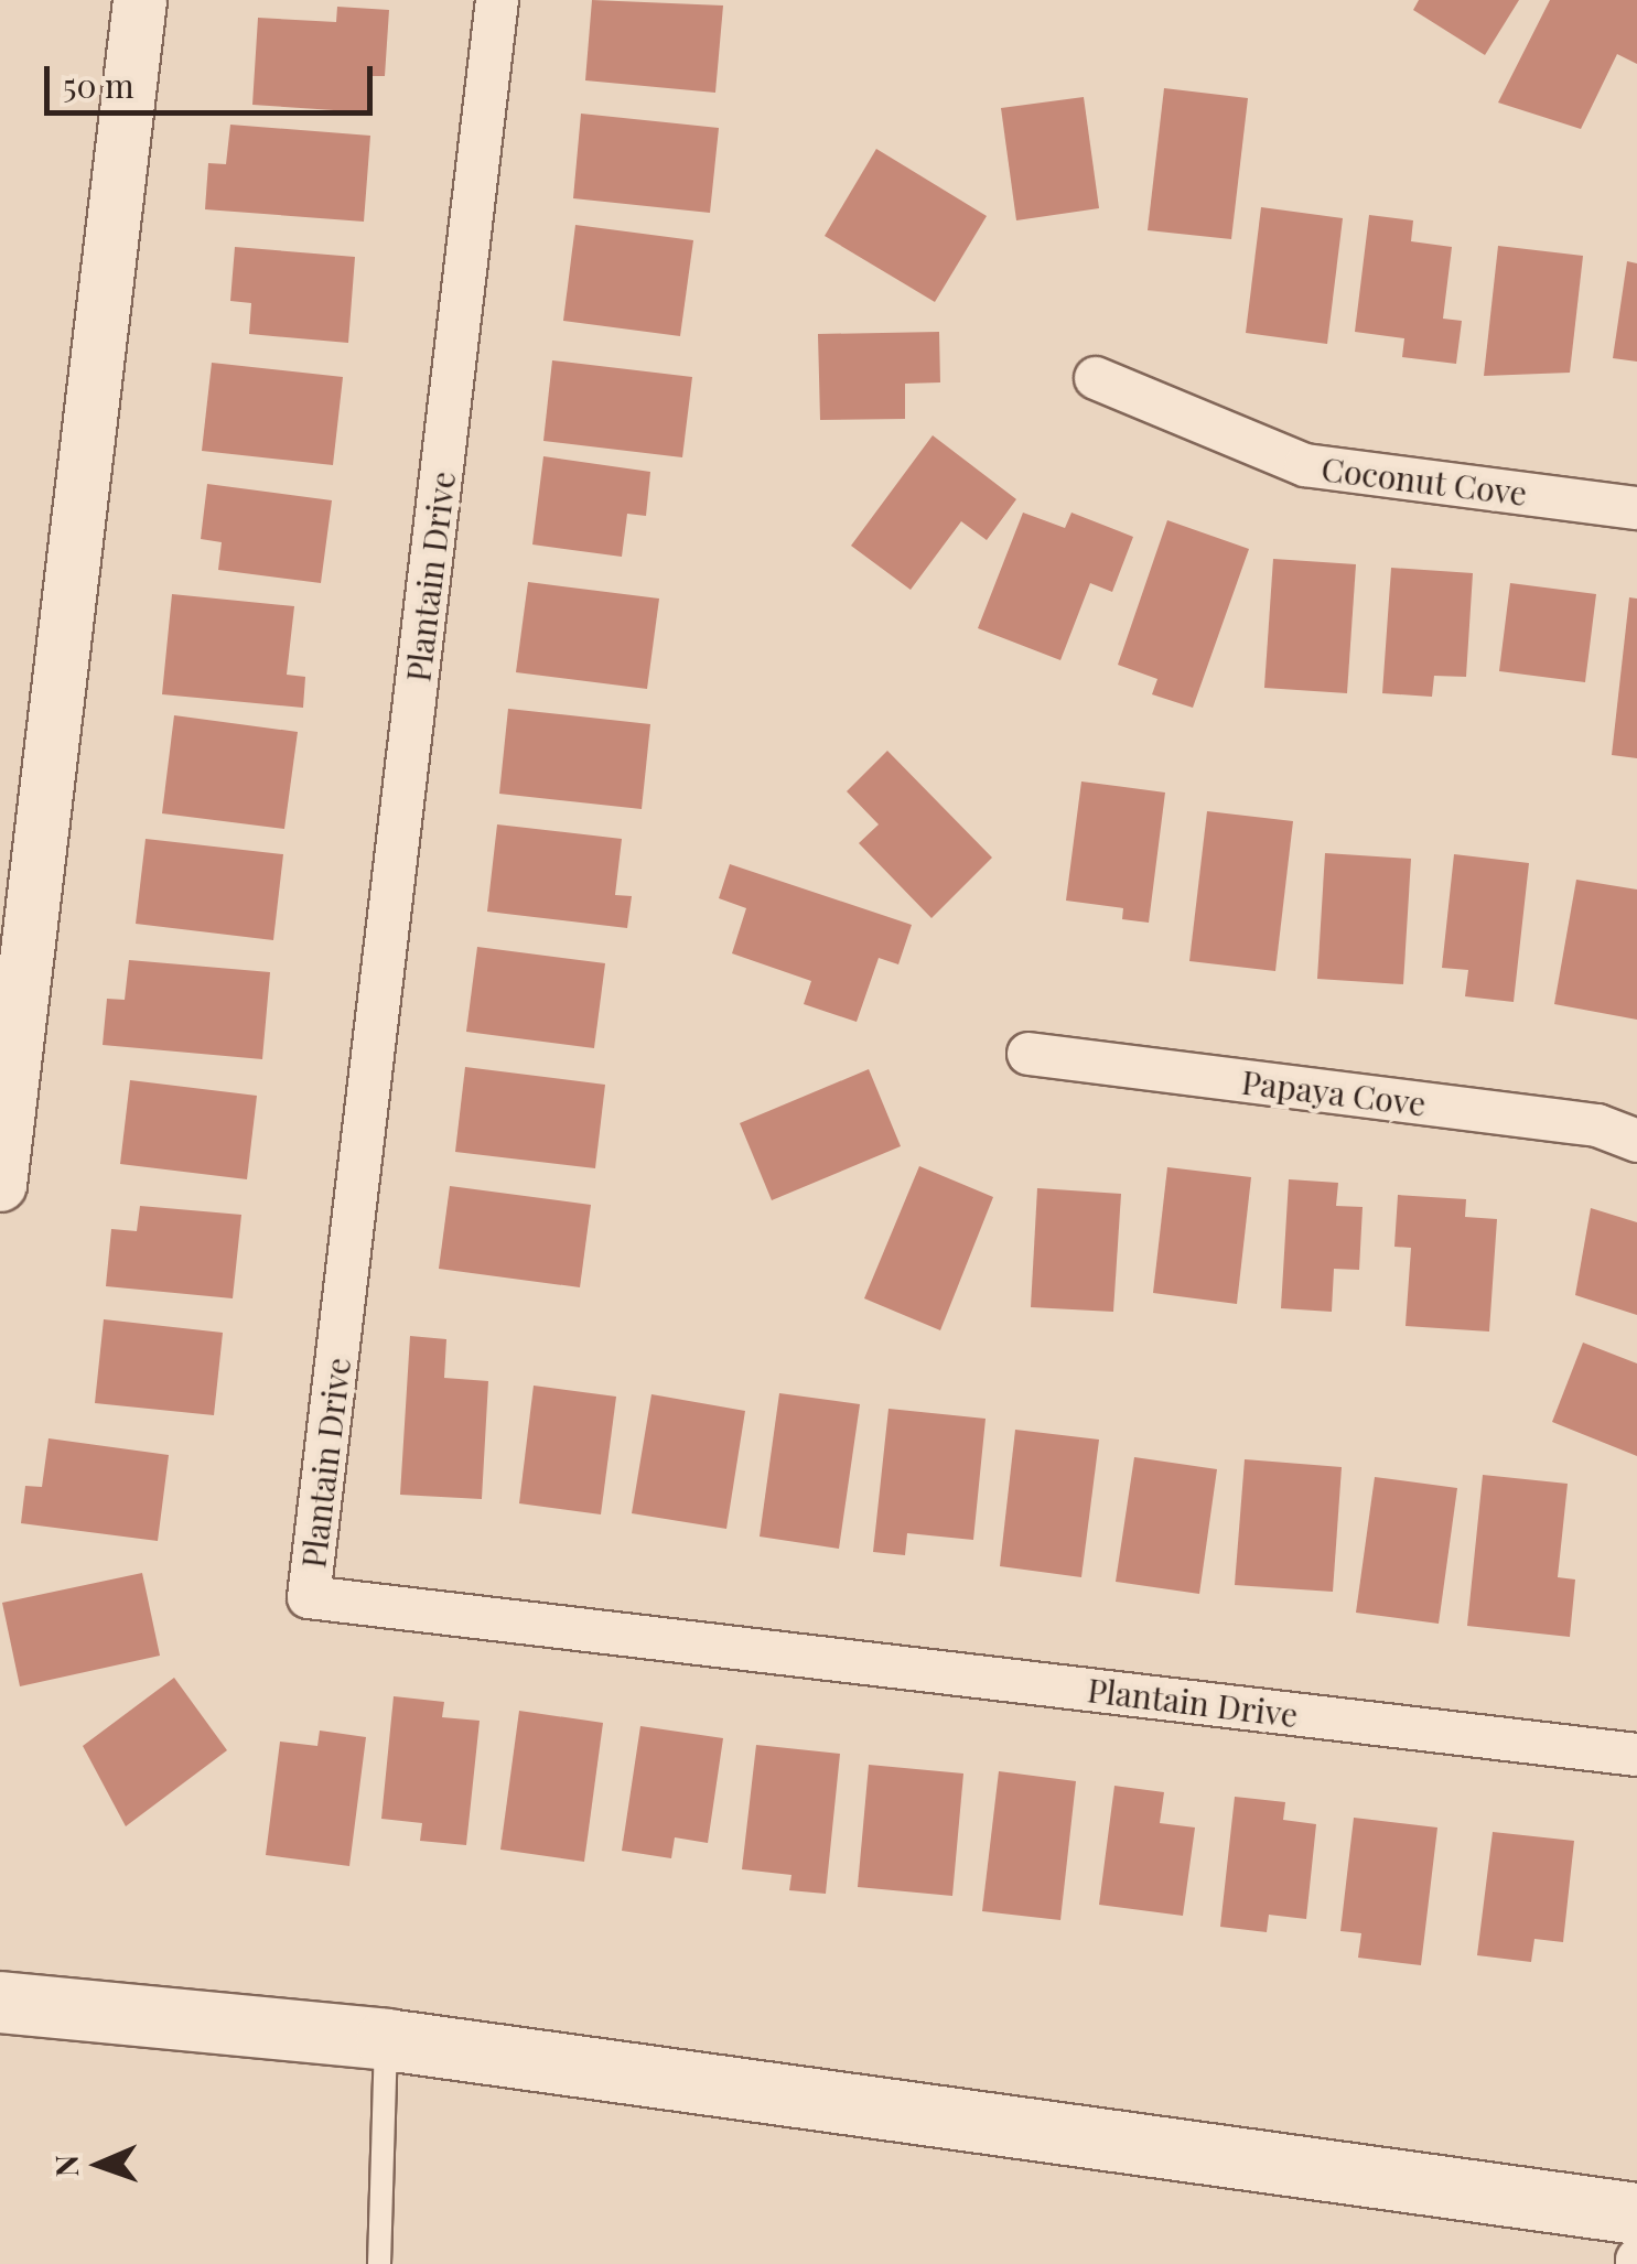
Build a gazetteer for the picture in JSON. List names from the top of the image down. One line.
{"streets":{"street":["Coconut Cove","Plantain Drive","Papaya Cove"]},"scale_bar":"50 m","north":"left"}
